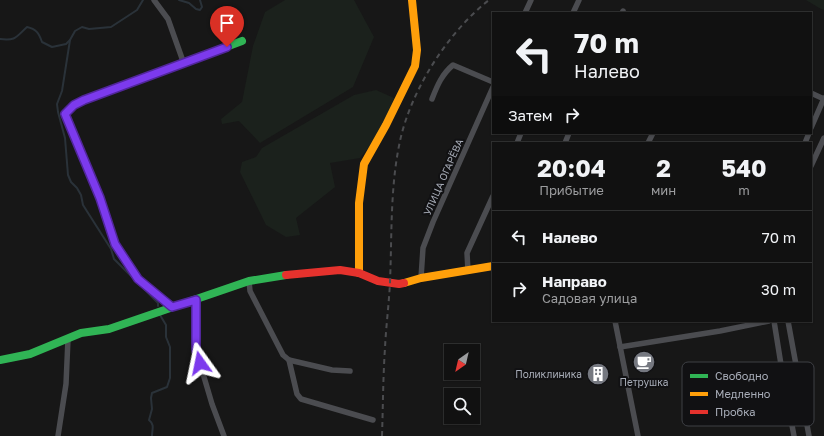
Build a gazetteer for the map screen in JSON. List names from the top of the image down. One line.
{"streets":{"street":["УЛИЦА ОГАРЁВА"]},"places":{"cafe":["Петрушка"],"building":["Поликлиника"]},"legend":["Свободно","Медленно","Пробка"],"north":"bottom left","page":{"turn":["70 m","Налево"],"then":"Затем","eta":["20:04","Прибытие","2","мин","540","m"],"list":[{"name":"Налево","value":"70 m"},{"name":"Направо","note":"Садовая улица","value":"30 m"}]}}
